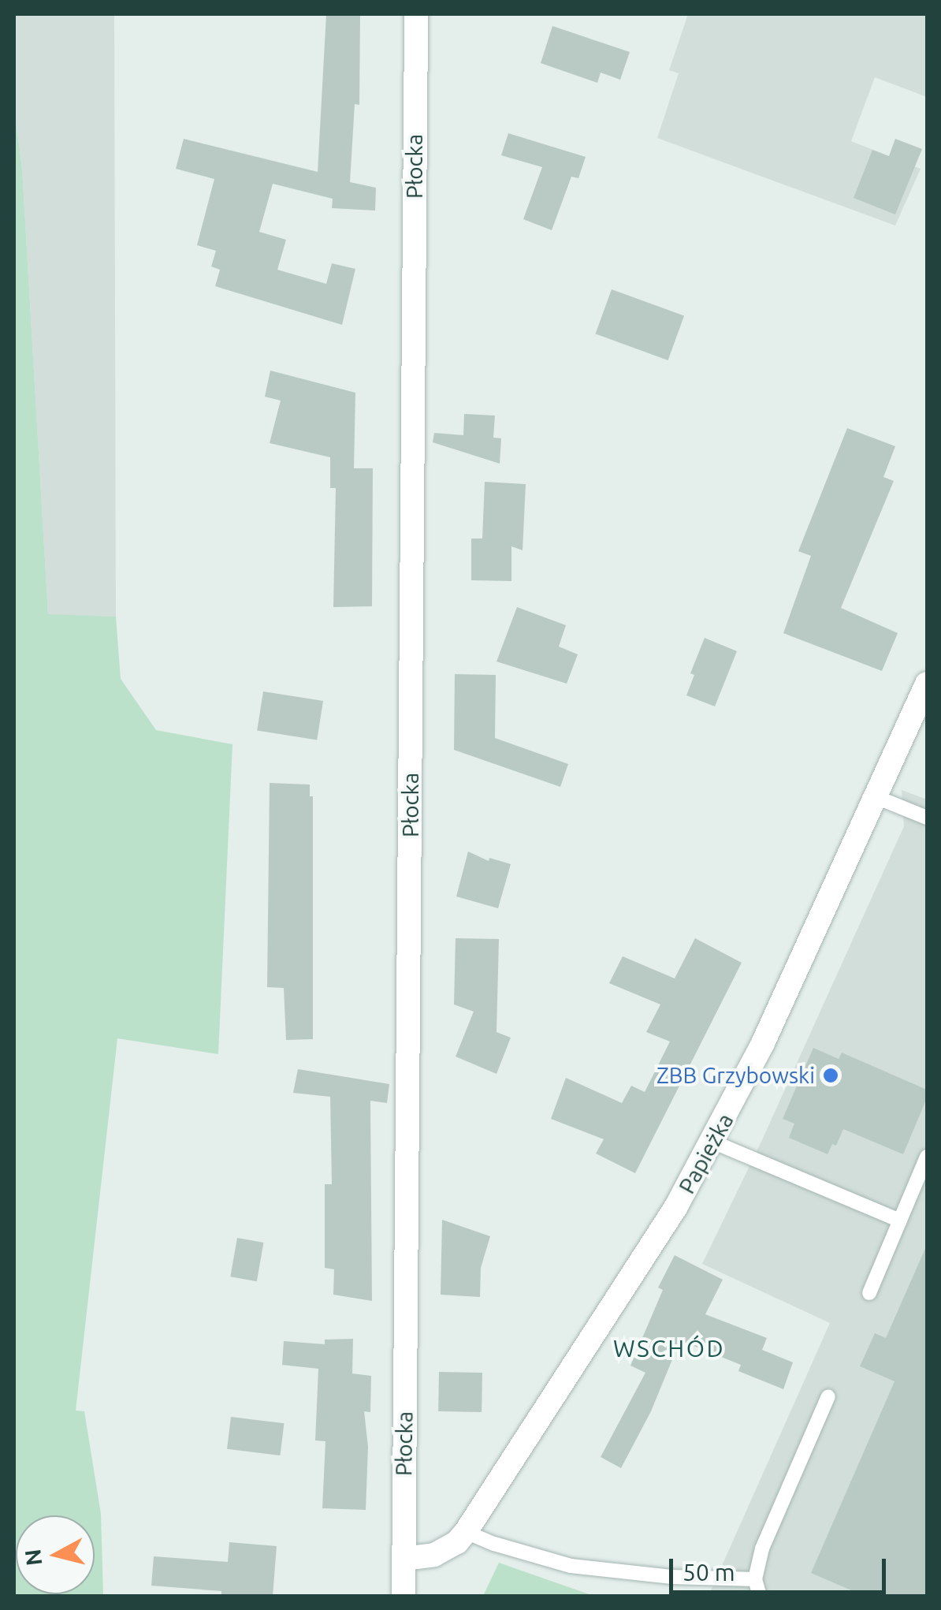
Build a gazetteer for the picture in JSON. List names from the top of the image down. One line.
{"streets":{"street":["Płocka","Papieżka"]},"crossings":[["Płocka","Papieżka"]],"districts":["WSCHÓD"],"places":["ZBB Grzybowski"],"scale_bar":"50 m","north":"left"}
